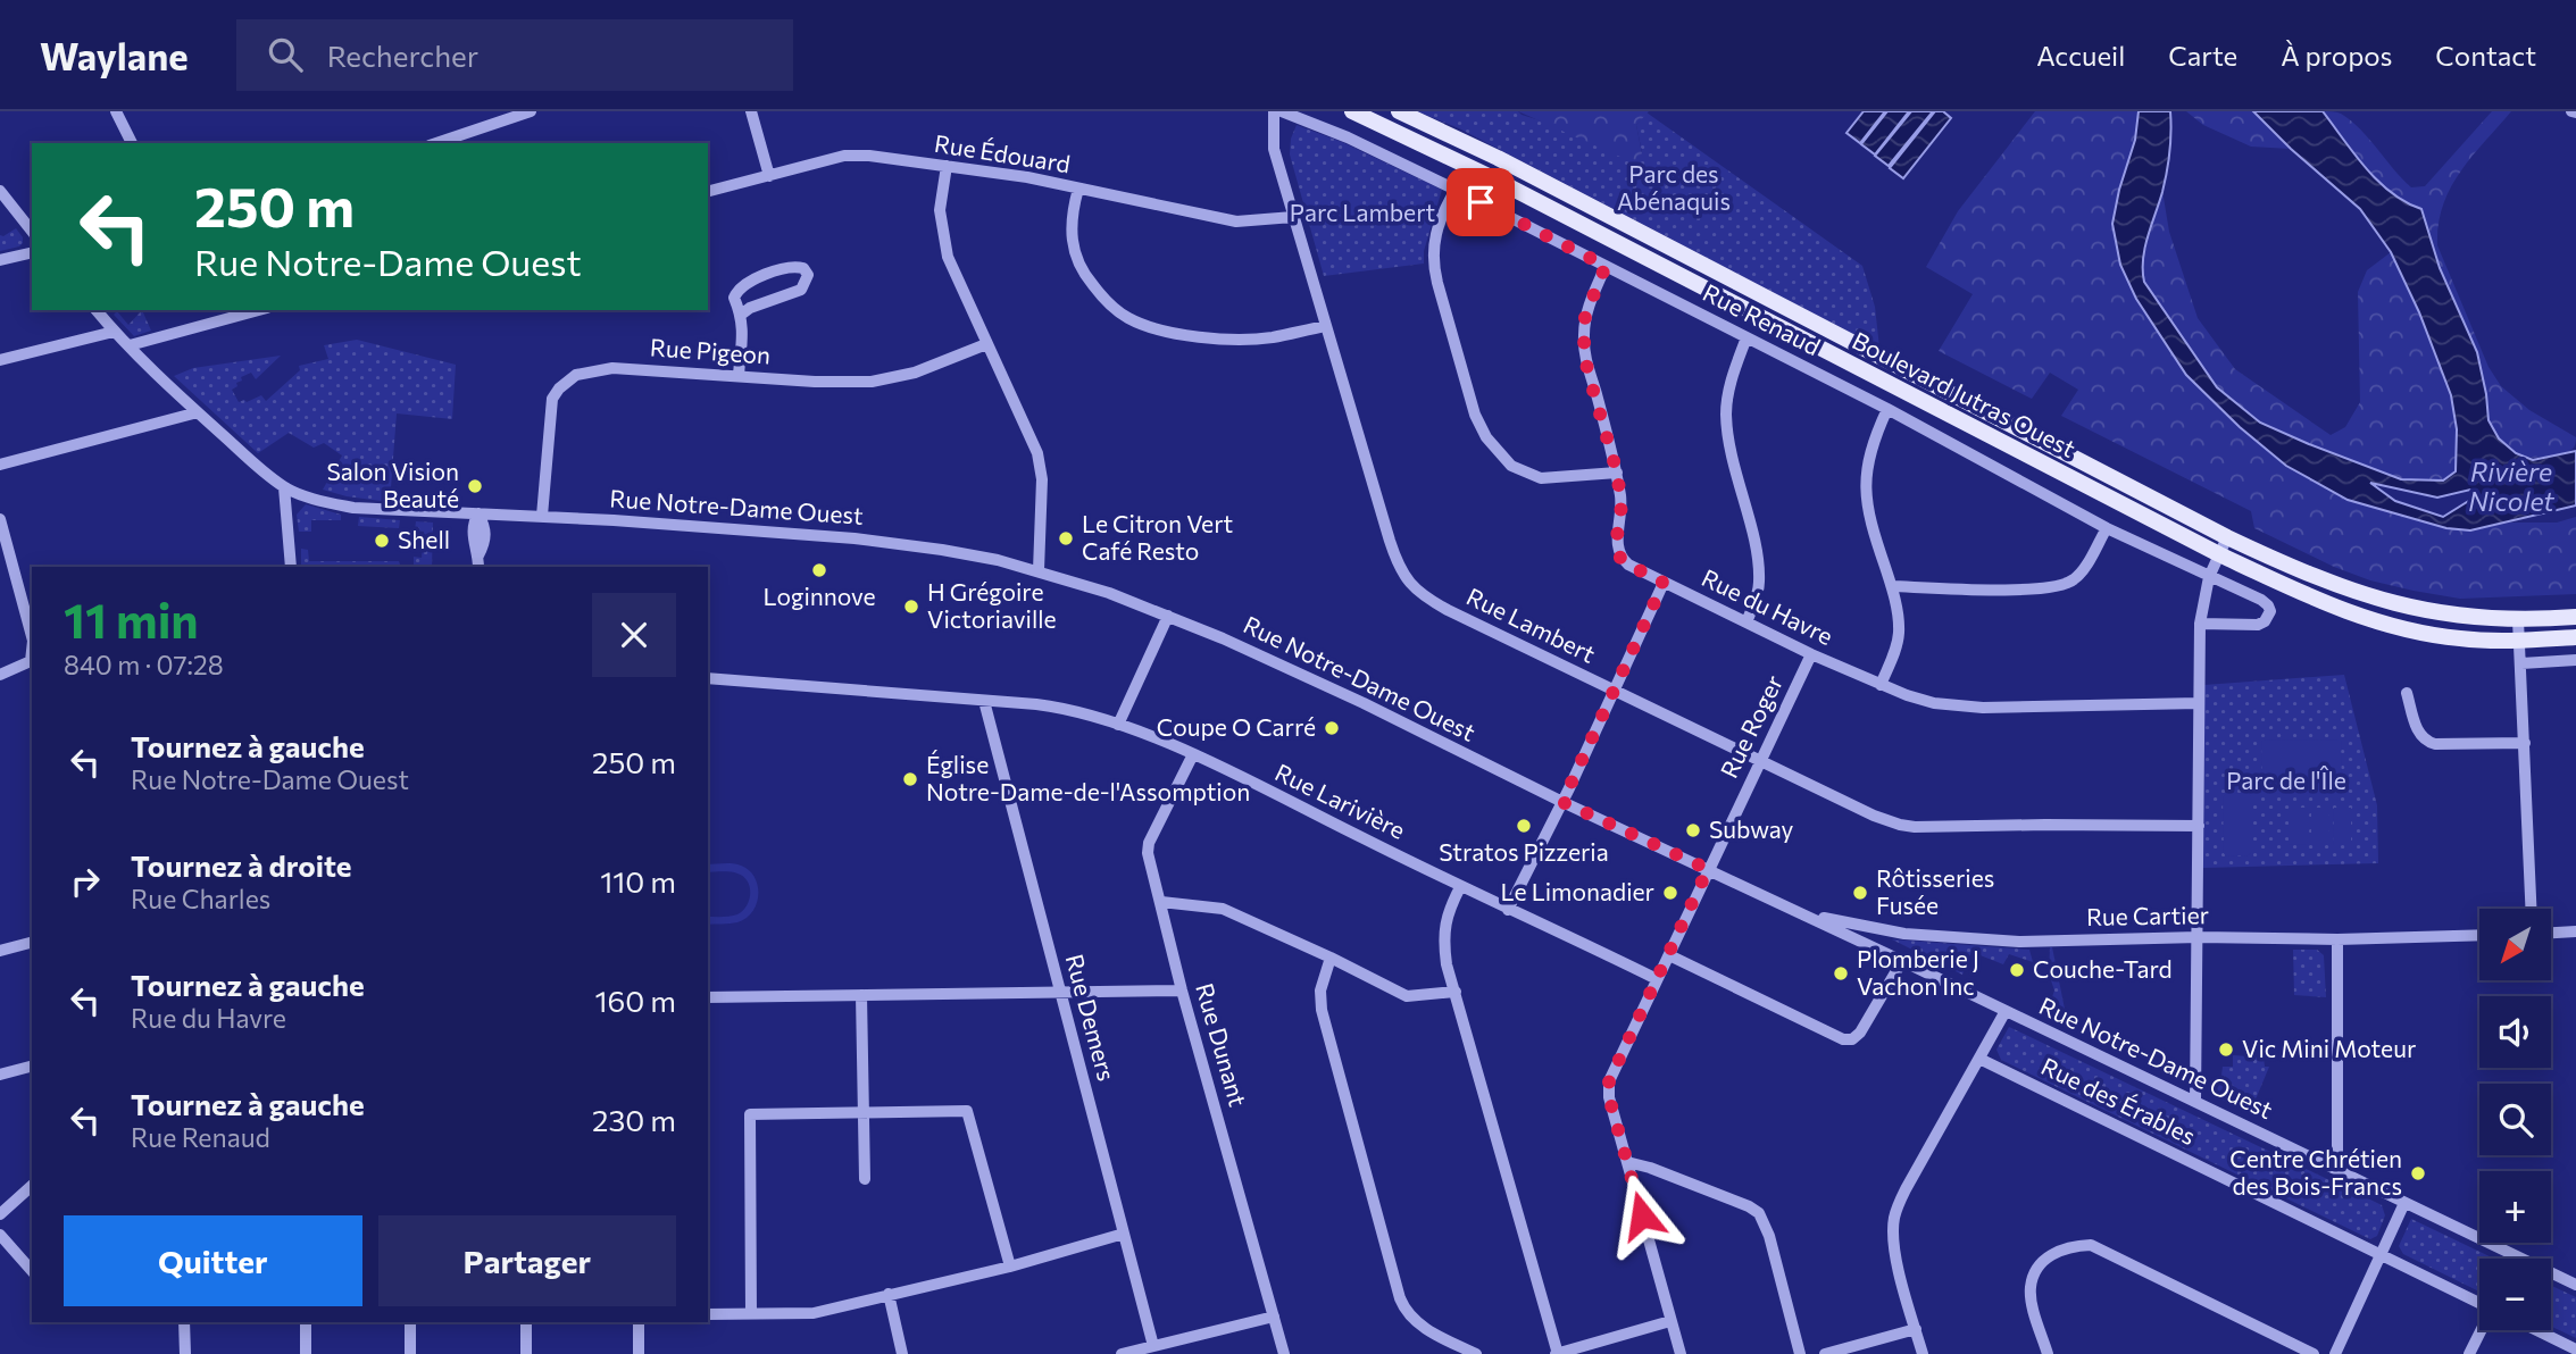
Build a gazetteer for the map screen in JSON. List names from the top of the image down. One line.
{"streets":{"main road":["Boulevard Jutras Ouest"],"street":["Rue Édouard","Rue Renaud","Rue Pigeon","Rue Notre-Dame Ouest","Rue du Havre","Rue Lambert","Rue Roger","Rue Larivière","Rue Cartier","Rue Demers","Rue Dunant","Rue des Érables"]},"crossings":[["Rue Édouard","Rue Lambert"],["Rue Renaud","Rue du Havre"],["Rue Pigeon","Rue Notre-Dame Ouest"],["Rue Notre-Dame Ouest","Rue Roger"],["Rue Notre-Dame Ouest","Rue Cartier"],["Rue du Havre","Rue Roger"],["Rue Lambert","Rue Roger"],["Rue Roger","Rue Larivière"],["Rue Larivière","Rue Demers"],["Rue Larivière","Rue Dunant"]],"water":["Rivière Nicolet"],"parks":["Parc des Abénaquis","Parc Lambert","Parc de l'Île"],"places":["Salon Vision Beauté","Le Citron Vert Café Resto","Shell","Loginnove","H Grégoire Victoriaville","Coupe O Carré","Église Notre-Dame-de-l'Assomption","Stratos Pizzeria","Subway","Le Limonadier","Rôtisseries Fusée","Couche-Tard","Plomberie J Vachon Inc","Vic Mini Moteur","Centre Chrétien des Bois-Francs"],"north":"bottom left","page":{"header":"Waylane","search":"Rechercher","nav":["Accueil","Carte","À propos","Contact"],"turn":["250 m","Rue Notre-Dame Ouest"],"heading":["11 min","840 m · 07:28"],"list":[{"name":"Tournez à gauche","note":"Rue Notre-Dame Ouest","value":"250 m"},{"name":"Tournez à droite","note":"Rue Charles","value":"110 m"},{"name":"Tournez à gauche","note":"Rue du Havre","value":"160 m"},{"name":"Tournez à gauche","note":"Rue Renaud","value":"230 m"}],"map_buttons":["+","−"],"buttons":["Quitter","Partager"]}}
